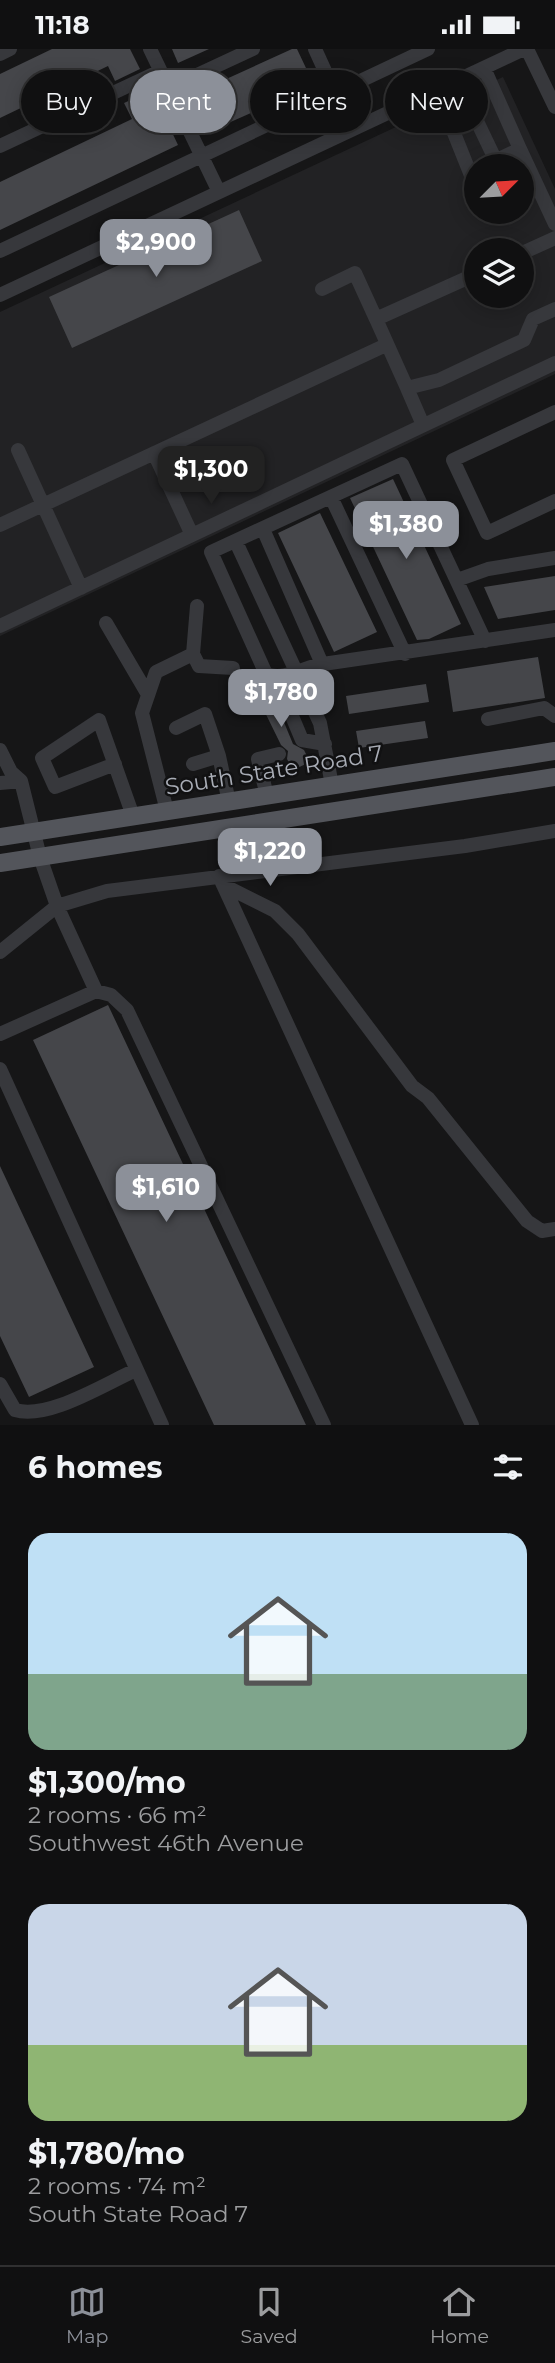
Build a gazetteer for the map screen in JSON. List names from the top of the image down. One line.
{"streets":{"main road":["South State Road 7"]},"north":"top right","page":{"status":"11:18","chip":["Buy","Rent","Filters","New"],"price":["$2,900","$1,300","$1,380","$1,780","$1,220","$1,610"],"heading":"6 homes","list":[{"name":"$1,300/mo","note":"2 rooms · 66 m² · Southwest 46th Avenue"},{"name":"$1,780/mo","note":"2 rooms · 74 m² · South State Road 7"}],"tabs":["Map","Saved","Home"]}}
